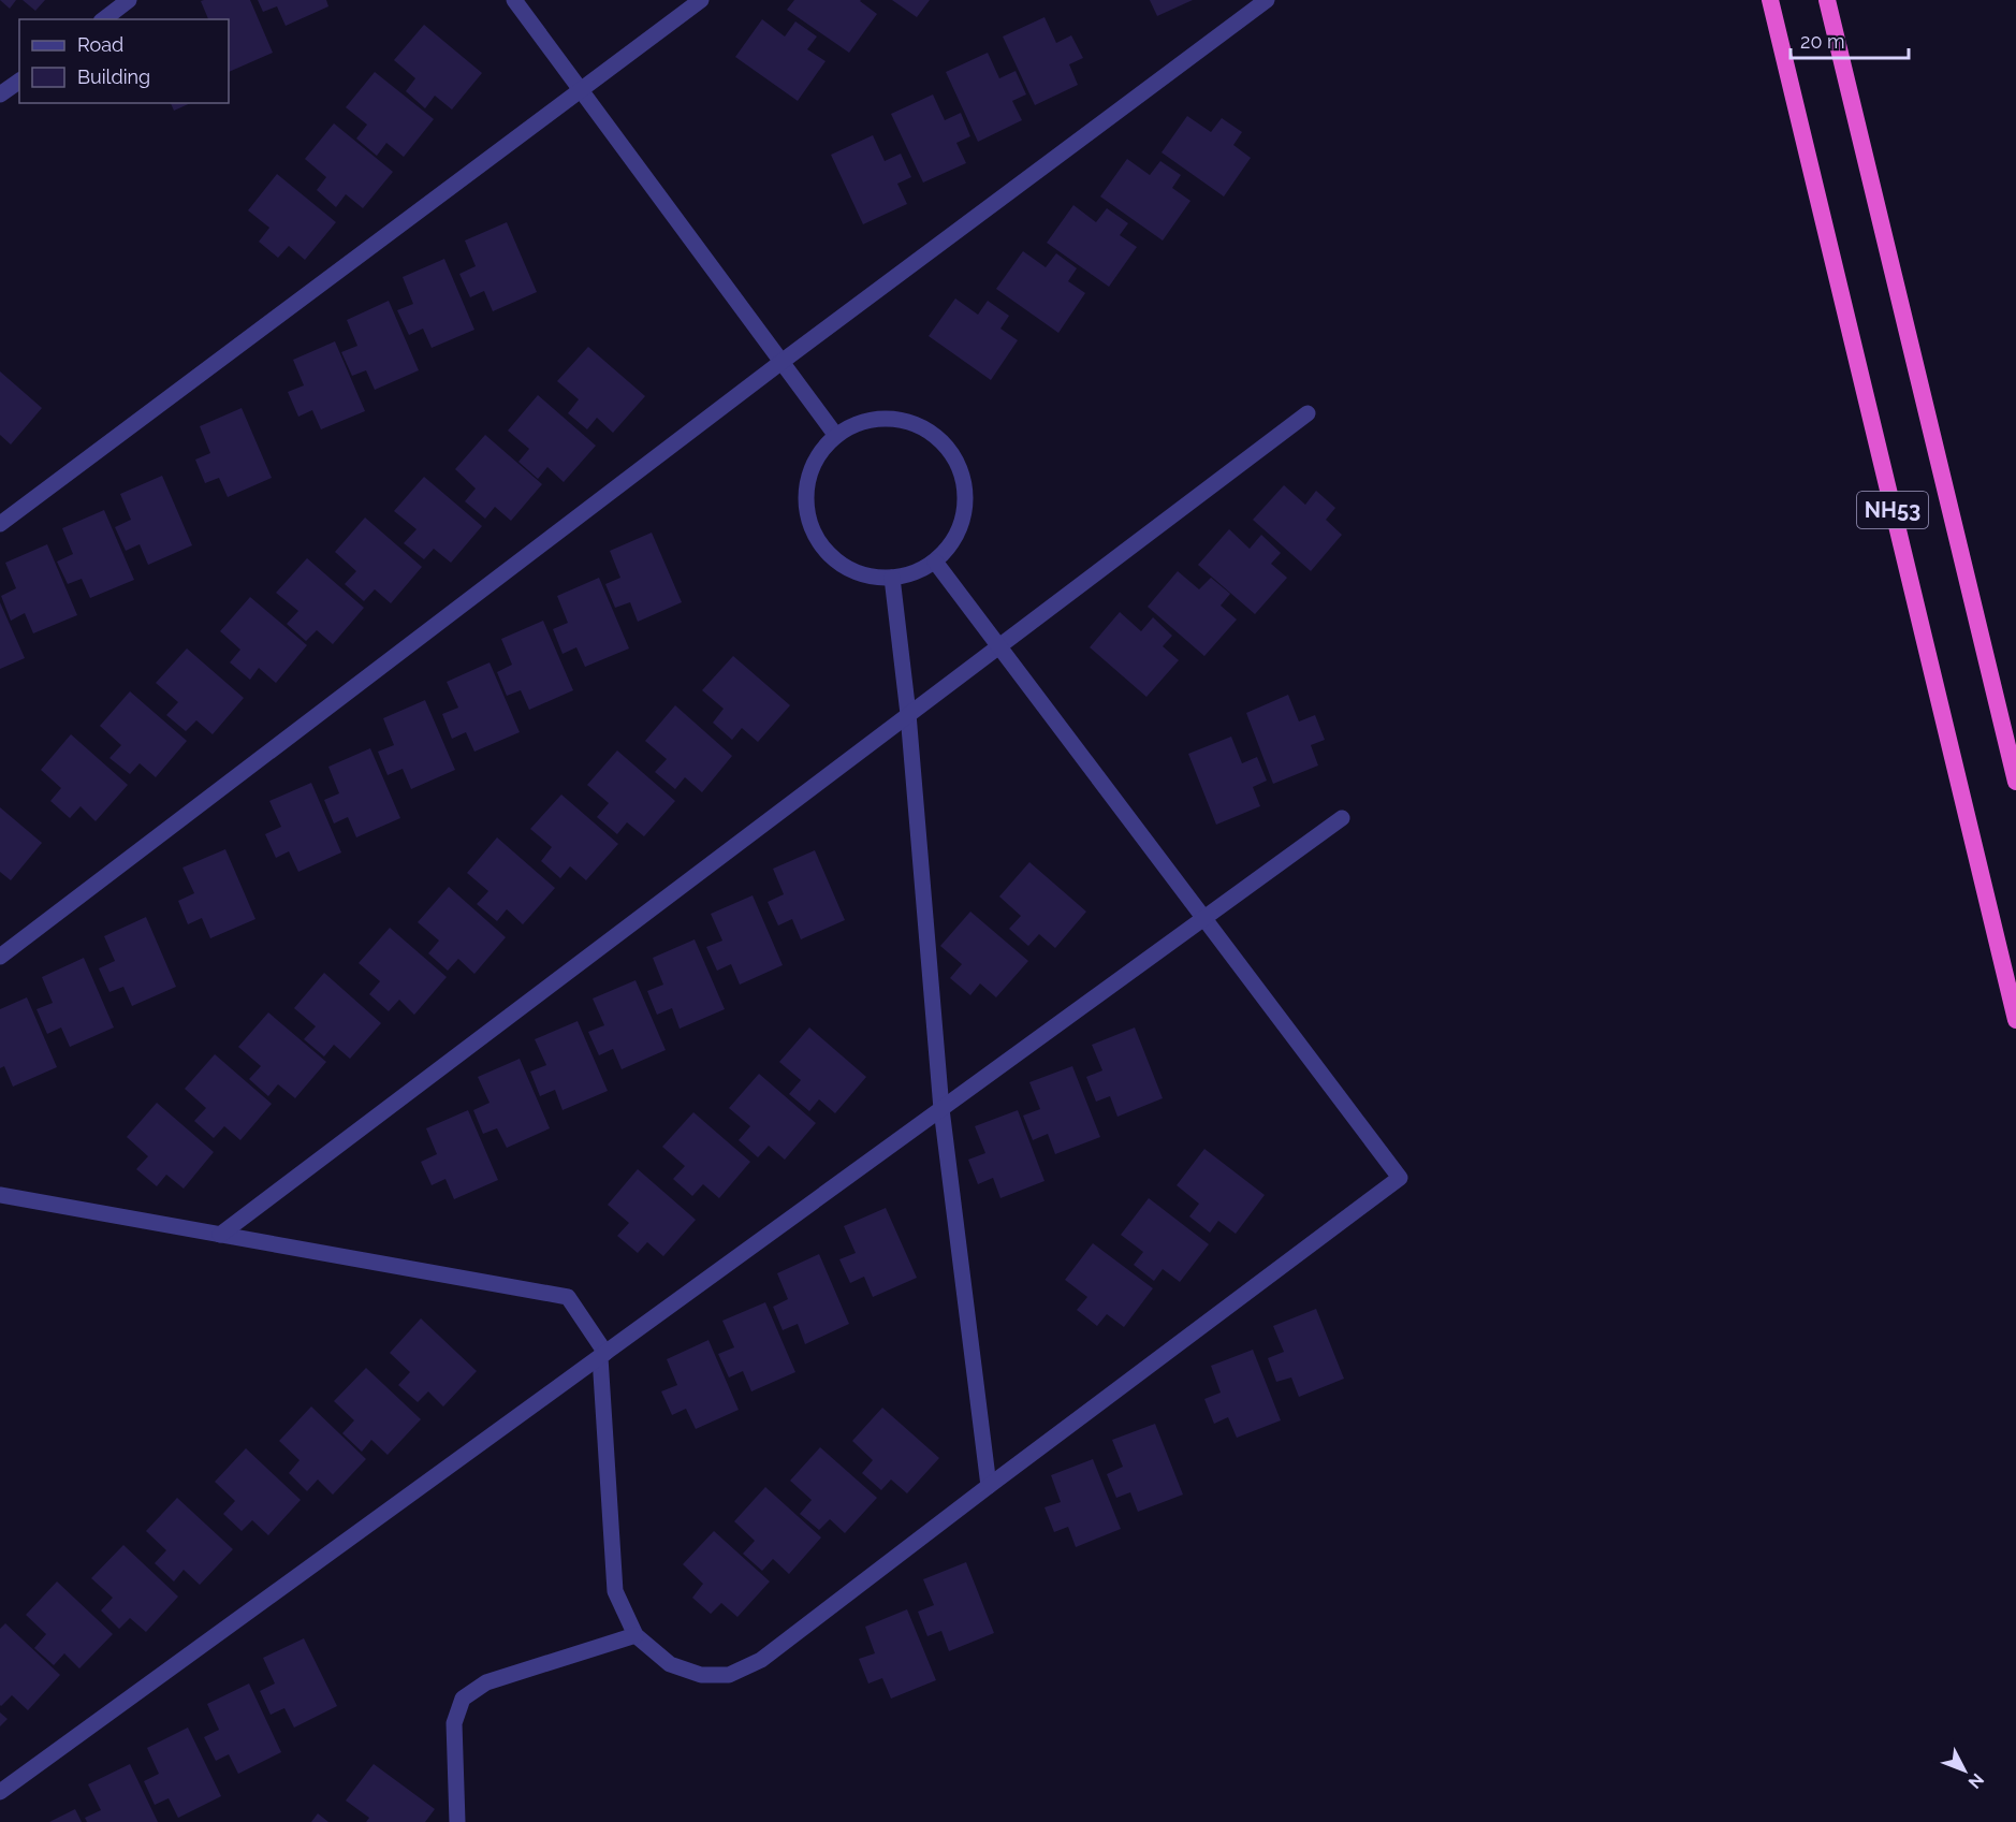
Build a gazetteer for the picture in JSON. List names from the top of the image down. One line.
{"streets":{"highway":["NH53"]},"legend":["Road","Building"],"scale_bar":"20 m","north":"bottom right"}
